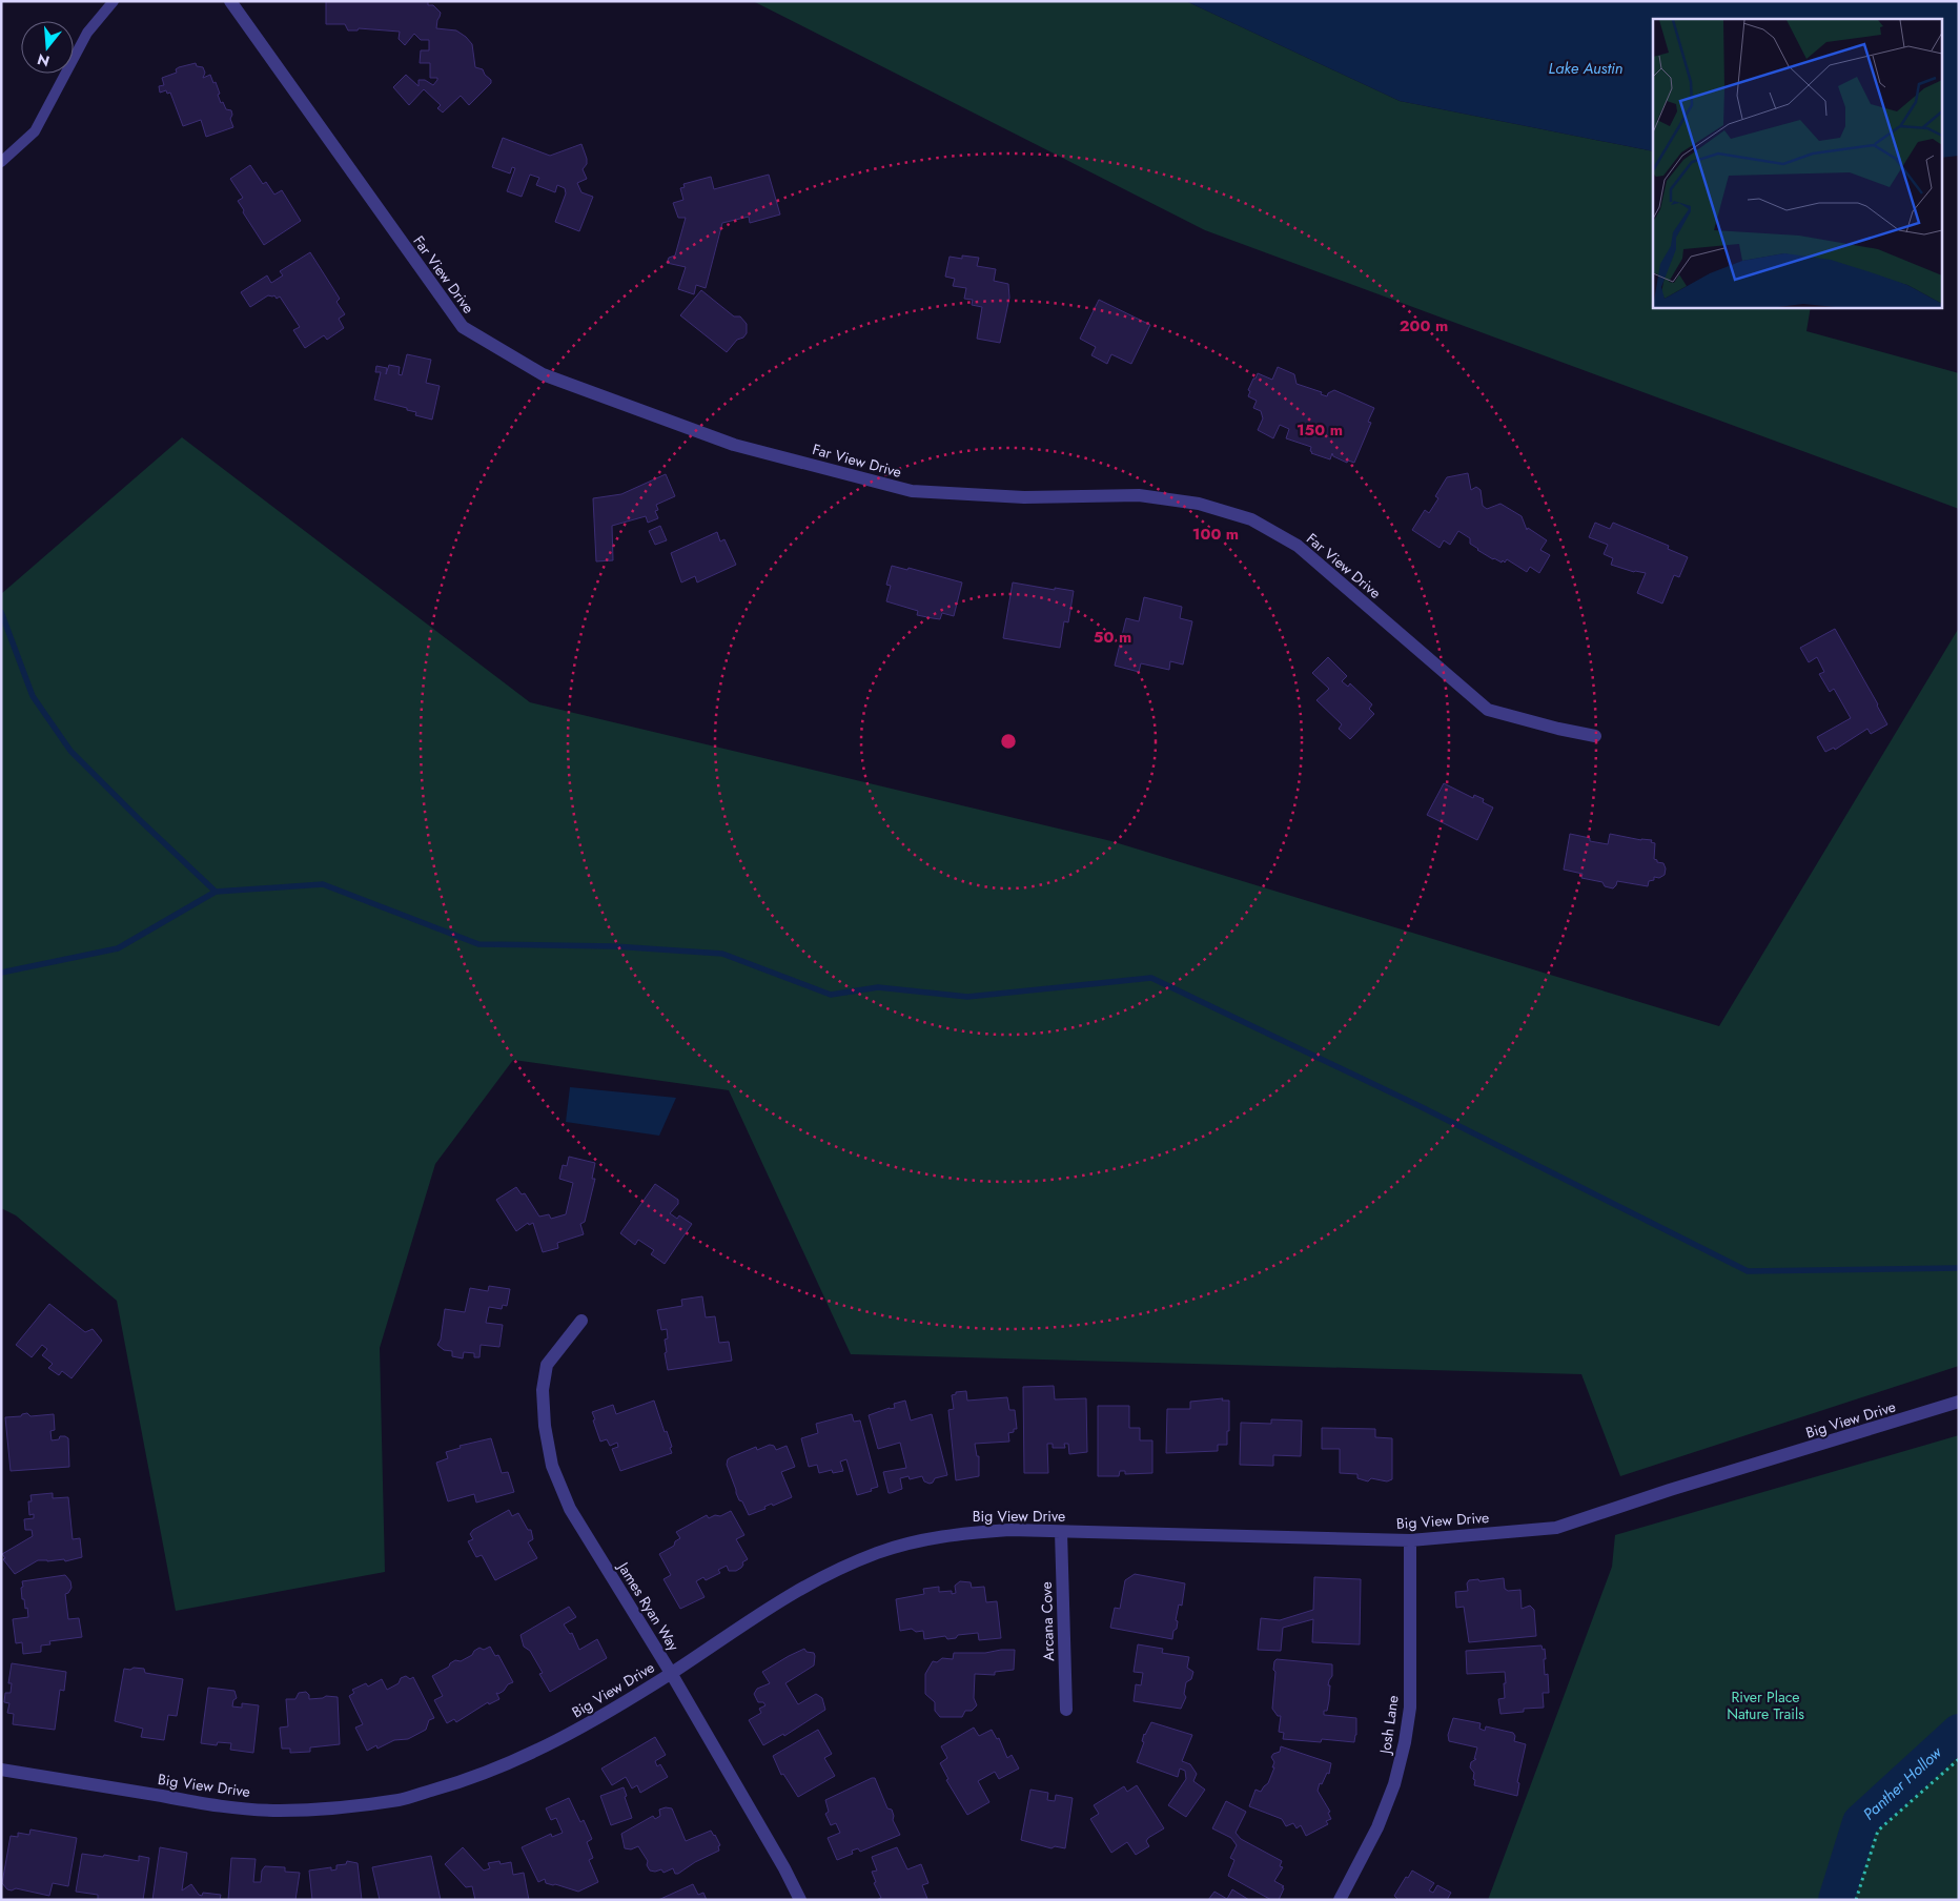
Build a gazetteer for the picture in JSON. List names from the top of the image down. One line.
{"streets":{"street":["Far View Drive","Big View Drive","James Ryan Way","Arcana Cove","Josh Lane"]},"crossings":[["Big View Drive","James Ryan Way"],["Big View Drive","Arcana Cove"],["Big View Drive","Josh Lane"]],"water":["Lake Austin","Panther Hollow"],"parks":["River Place Nature Trails"],"north":"bottom","rings":["200 m","150 m","100 m","50 m"]}
